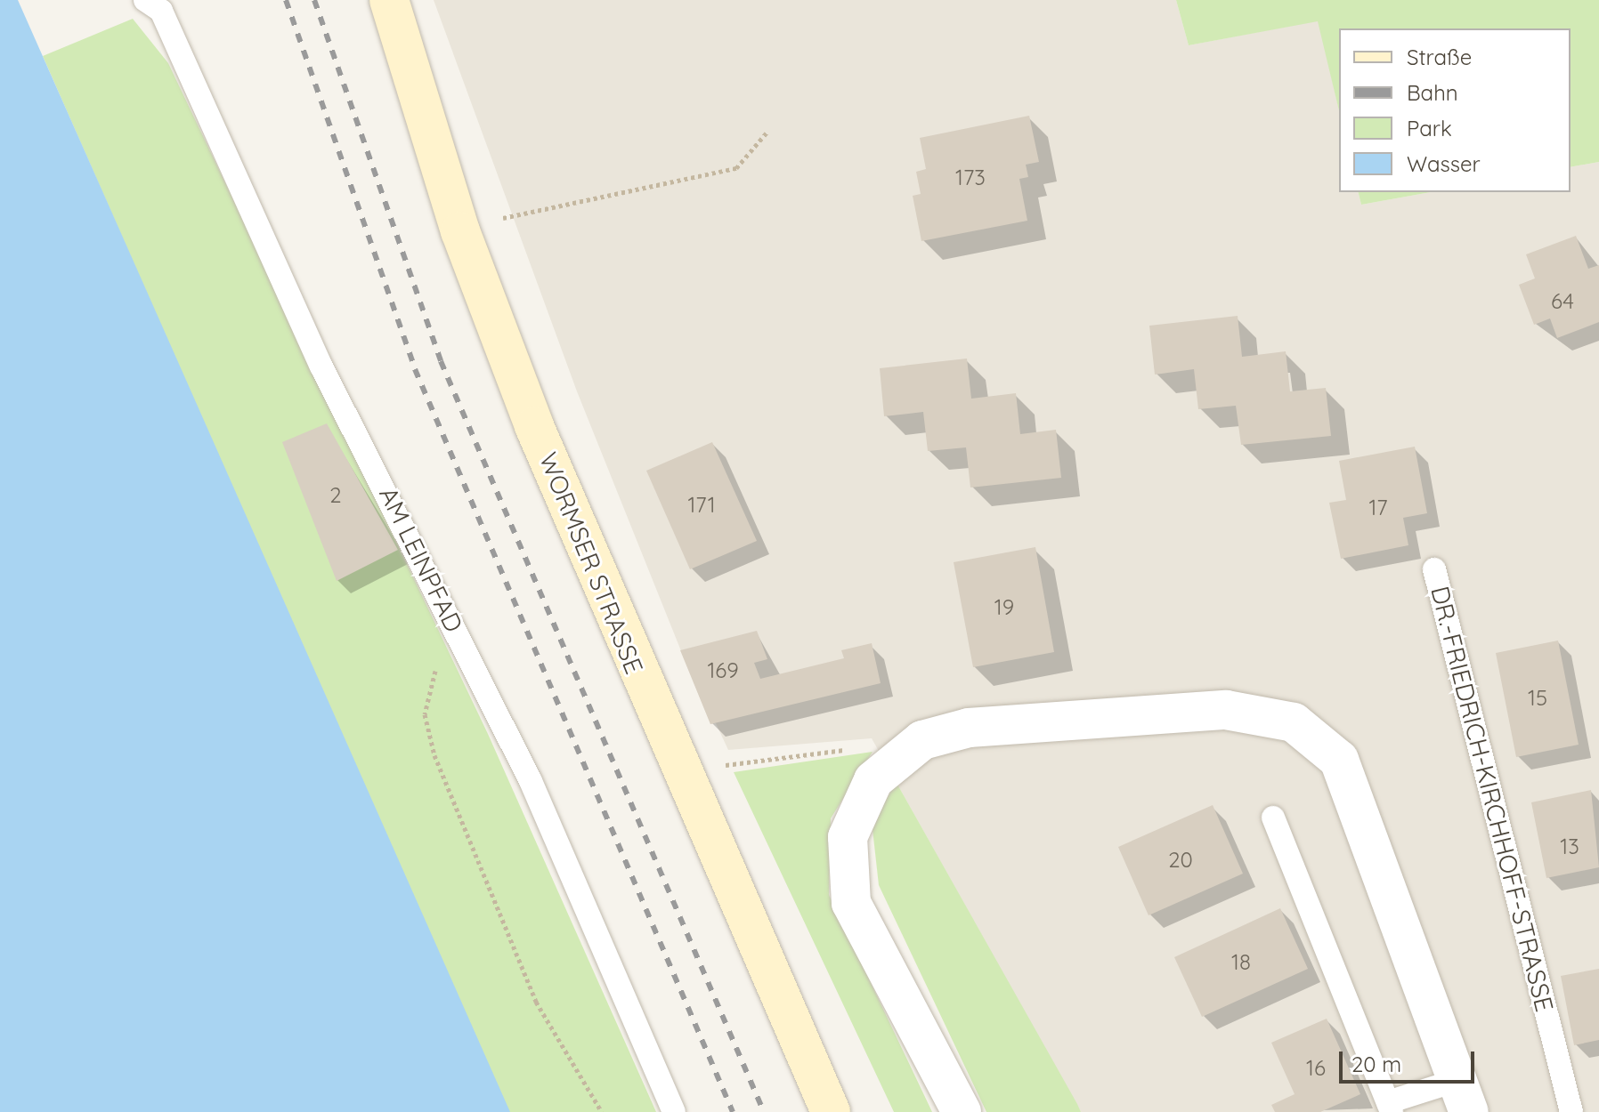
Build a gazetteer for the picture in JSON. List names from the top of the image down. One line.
{"streets":{"main road":["WORMSER STRASSE"],"lane":["AM LEINPFAD","DR.-FRIEDRICH-KIRCHHOFF-STRASSE"]},"house_numbers":["173","64","2","171","17","19","169","15","13","20","18","16"],"legend":["Straße","Bahn","Park","Wasser"],"scale_bar":"20 m"}
